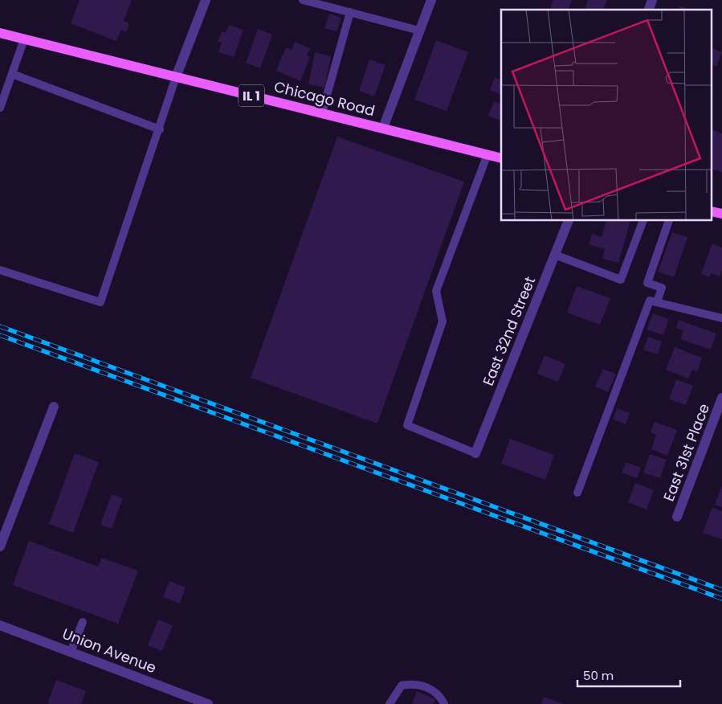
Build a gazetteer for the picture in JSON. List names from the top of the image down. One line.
{"streets":{"main road":["IL 1","Chicago Road"],"street":["East 32nd Street","East 31st Place","Union Avenue"]},"scale_bar":"50 m"}
